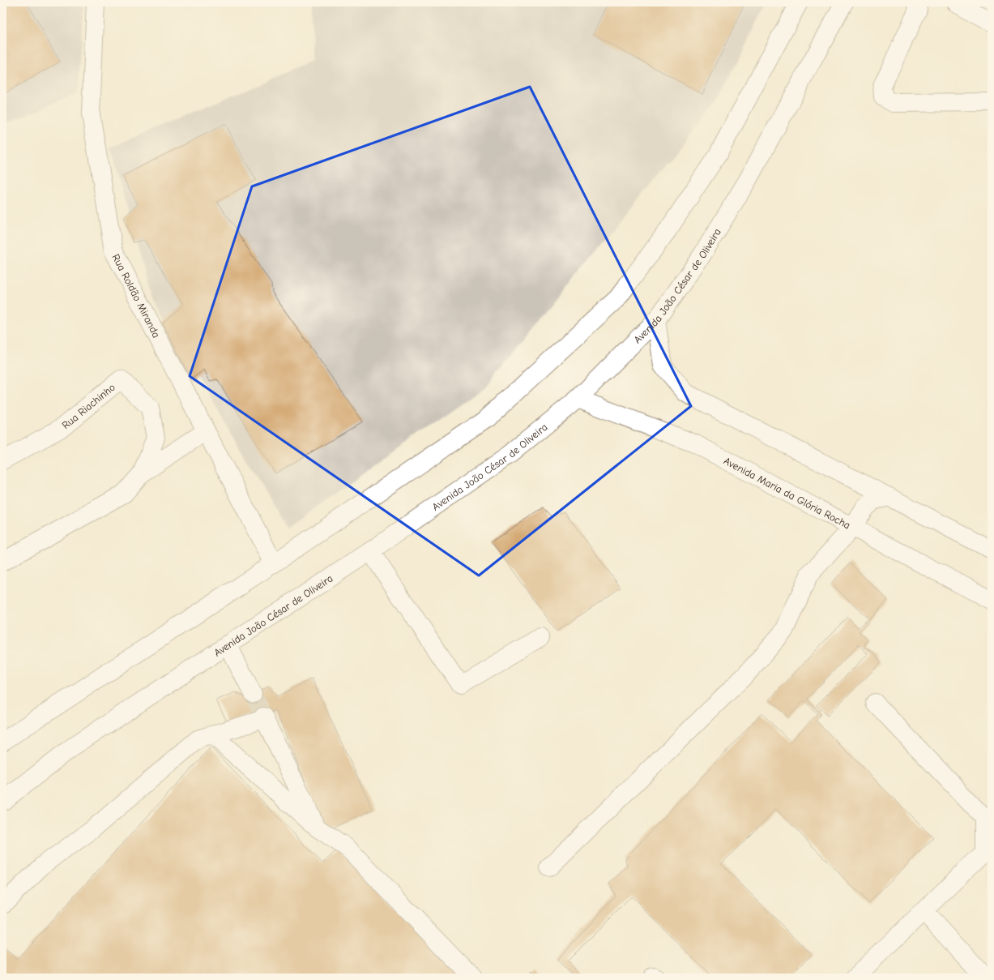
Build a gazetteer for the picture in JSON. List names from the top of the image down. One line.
{"streets":{"main road":["Avenida João César de Oliveira","Rua Roldão Miranda","Rua Riachinho","Avenida Maria da Glória Rocha"]},"crossings":[["Avenida João César de Oliveira","Avenida Maria da Glória Rocha"]]}
